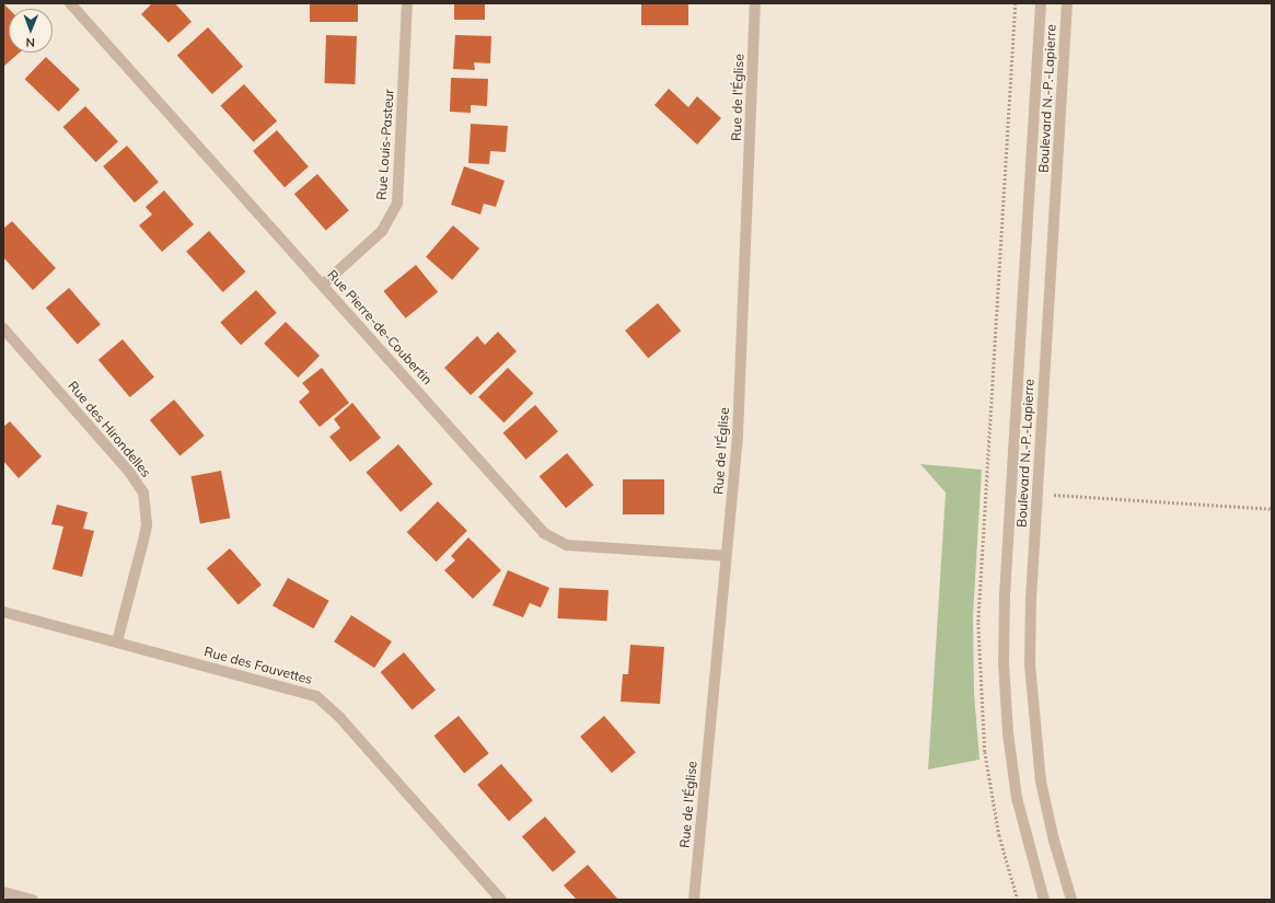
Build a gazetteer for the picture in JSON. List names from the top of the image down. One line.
{"streets":{"street":["Rue de l'Église","Boulevard N.-P.-Lapierre","Rue Louis-Pasteur","Rue Pierre-de-Coubertin","Rue des Hirondelles","Rue des Fauvettes"]},"crossings":[["Rue de l'Église","Rue Pierre-de-Coubertin"],["Rue Louis-Pasteur","Rue Pierre-de-Coubertin"],["Rue des Hirondelles","Rue des Fauvettes"]],"north":"bottom"}
